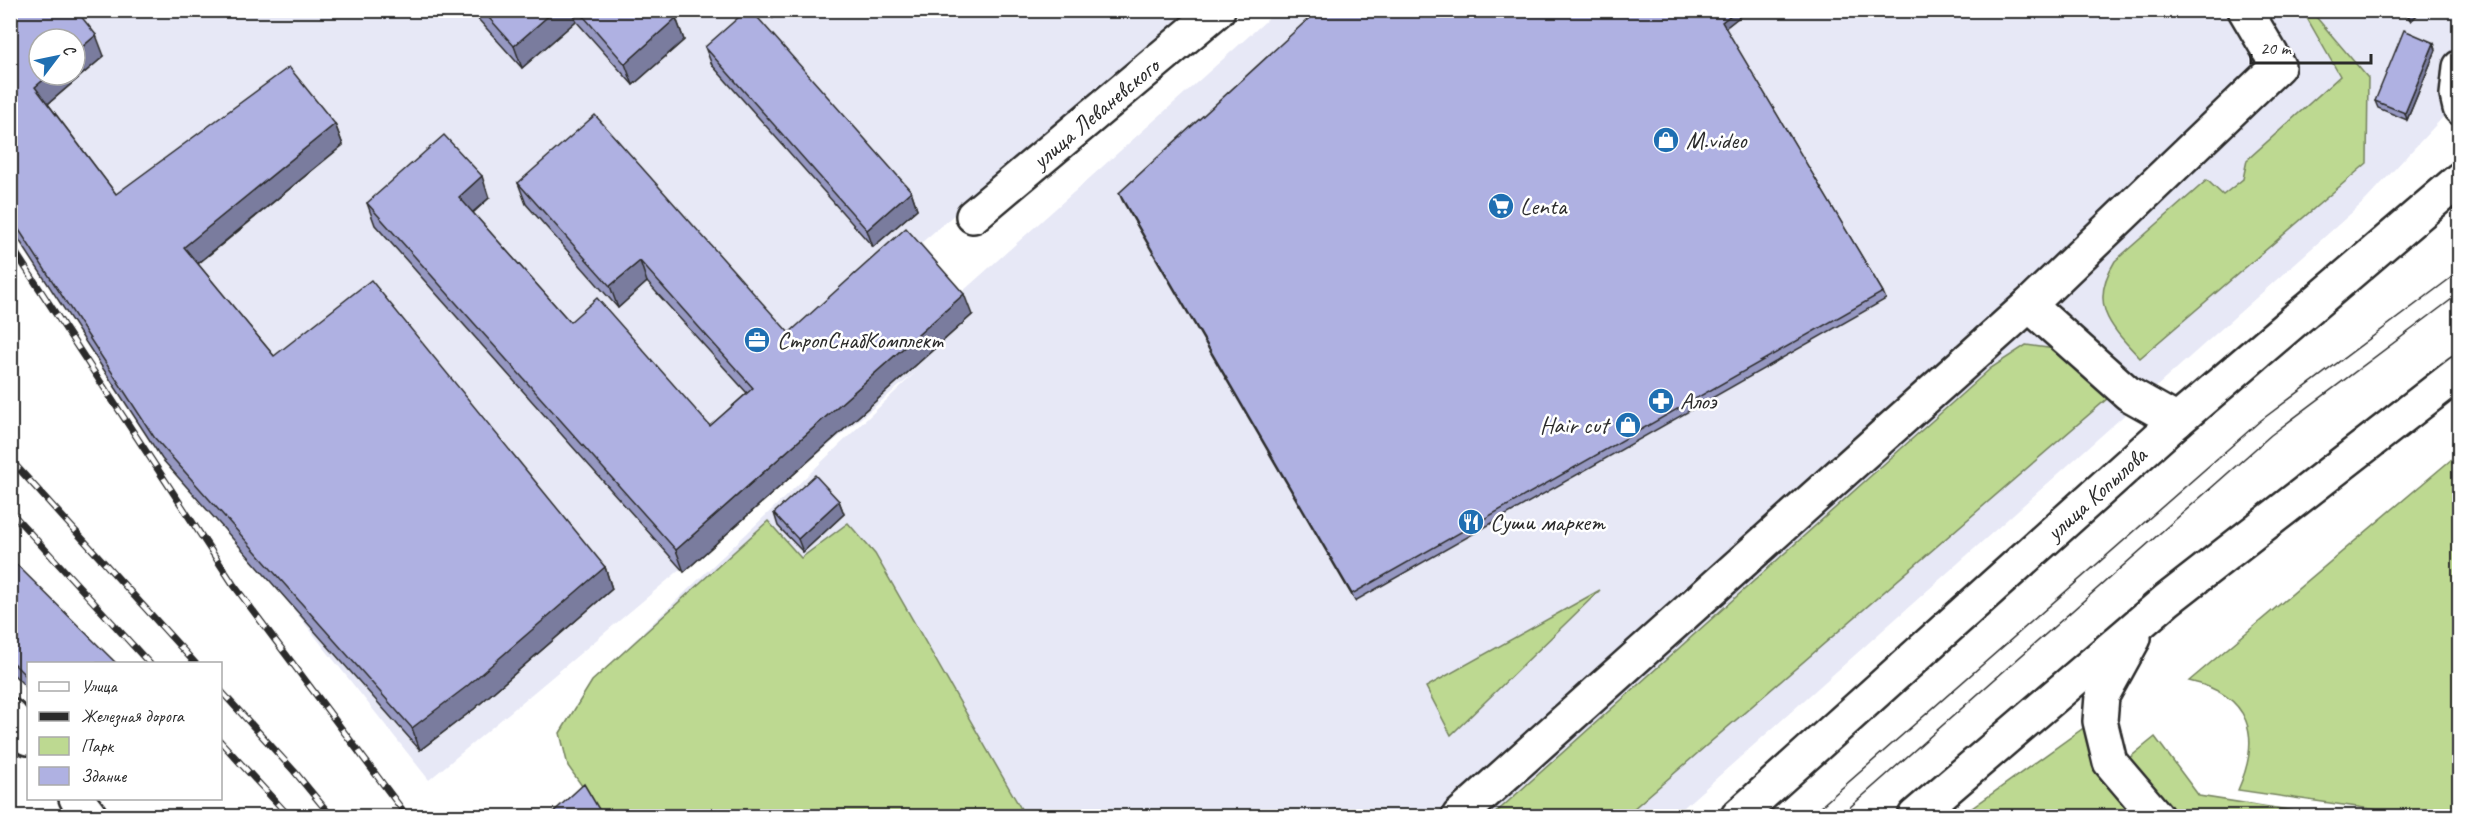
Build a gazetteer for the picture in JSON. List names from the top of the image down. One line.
{"streets":{"main road":["улица Леваневского","улица Копылова"]},"places":{"shop":["M.video","Hair cut"],"supermarket":["Lenta"],"office":["СтропСнабКомплект"],"pharmacy":["Алоэ"],"restaurant":["Суши маркет"]},"legend":["Улица","Железная дорога","Парк","Здание"],"scale_bar":"20 m","north":"top right"}
